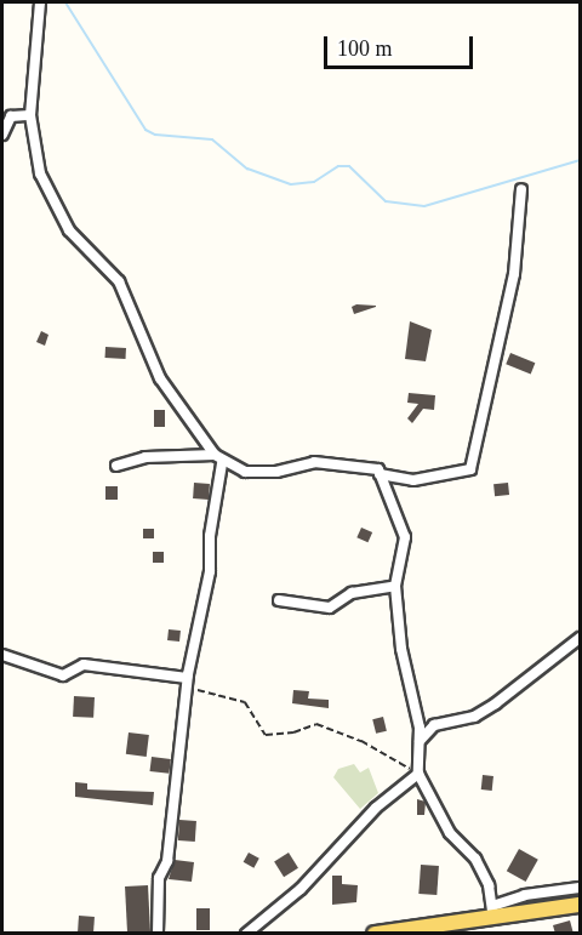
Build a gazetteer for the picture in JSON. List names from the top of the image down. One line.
{"scale_bar":"100 m"}
